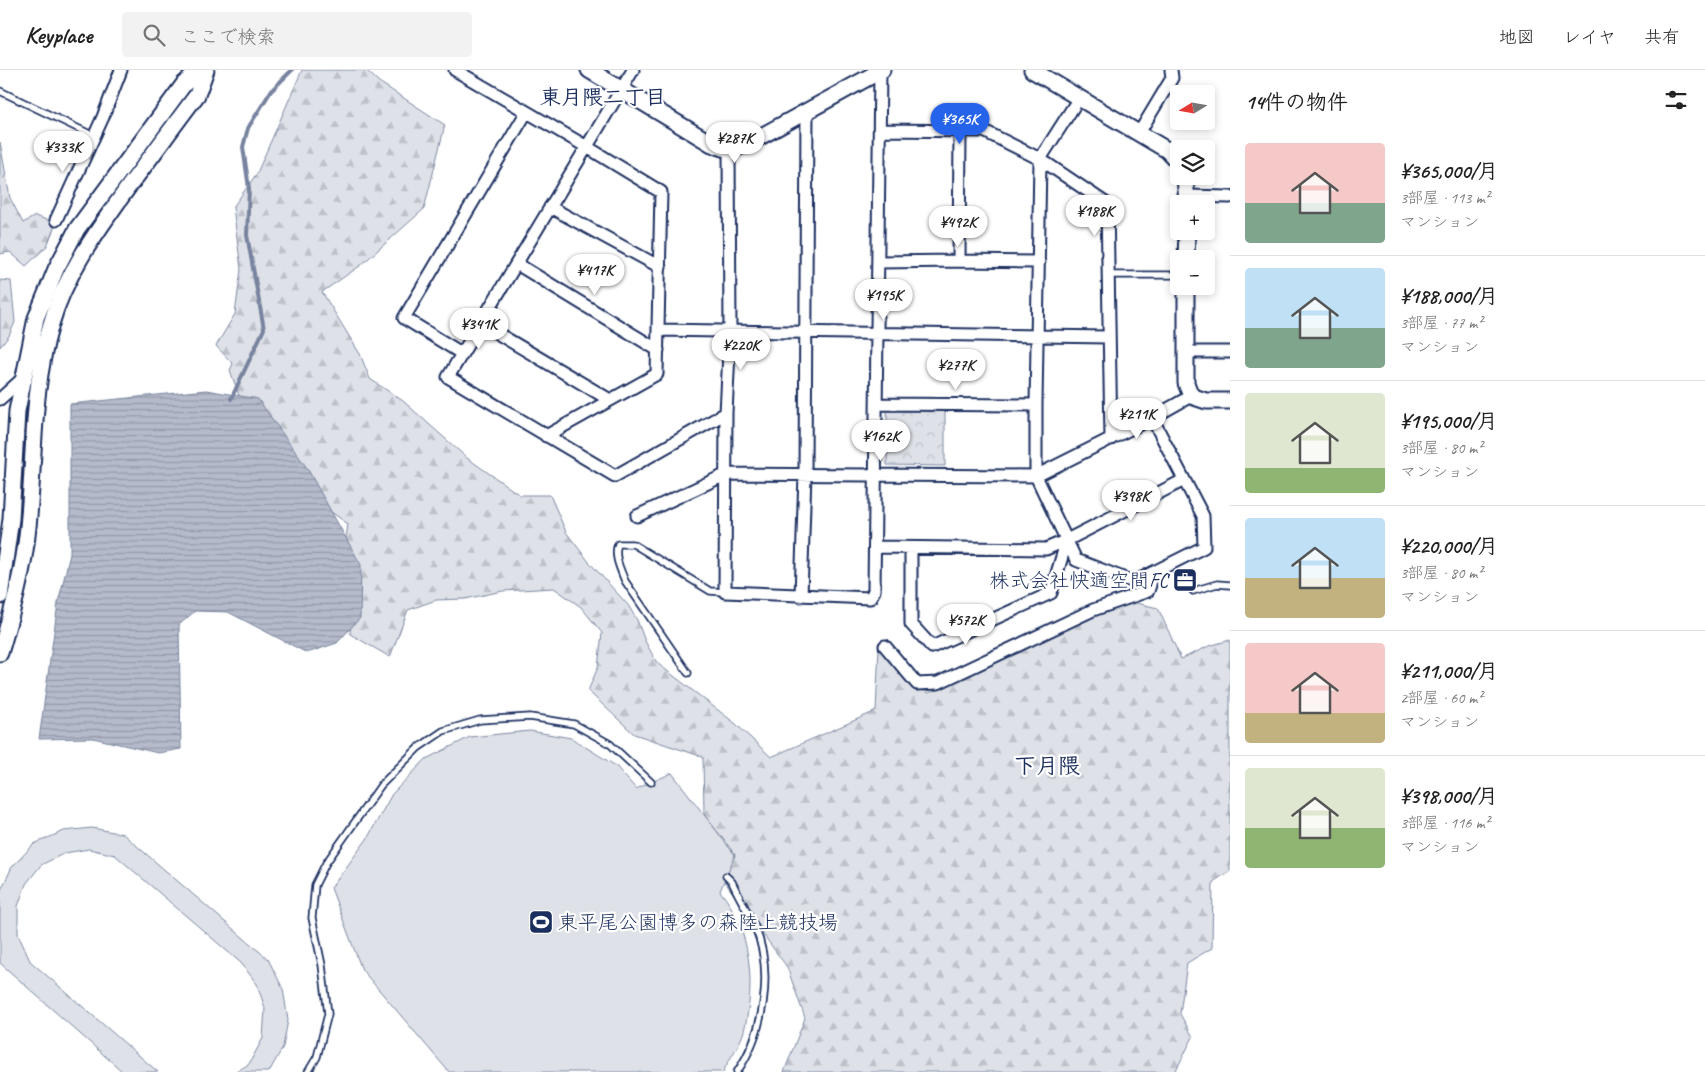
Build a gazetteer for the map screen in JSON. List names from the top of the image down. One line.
{"districts":["東月隈二丁目","下月隈"],"places":{"office":["株式会社快適空間FC"],"sports":["東平尾公園博多の森陸上競技場"]},"north":"left","page":{"header":"Keyplace","search":"ここで検索","nav":["地図","レイヤ","共有"],"heading":"14件の物件","map_buttons":["+","−"],"price":["¥365K","¥287K","¥333K","¥188K","¥492K","¥417K","¥195K","¥341K","¥220K","¥277K","¥211K","¥162K","¥398K","¥572K"],"list":[{"name":"¥365,000/月","note":"3部屋 · 113 m² · マンション"},{"name":"¥188,000/月","note":"3部屋 · 77 m² · マンション"},{"name":"¥195,000/月","note":"3部屋 · 80 m² · マンション"},{"name":"¥220,000/月","note":"3部屋 · 80 m² · マンション"},{"name":"¥211,000/月","note":"2部屋 · 60 m² · マンション"},{"name":"¥398,000/月","note":"3部屋 · 116 m² · マンション"}]}}
